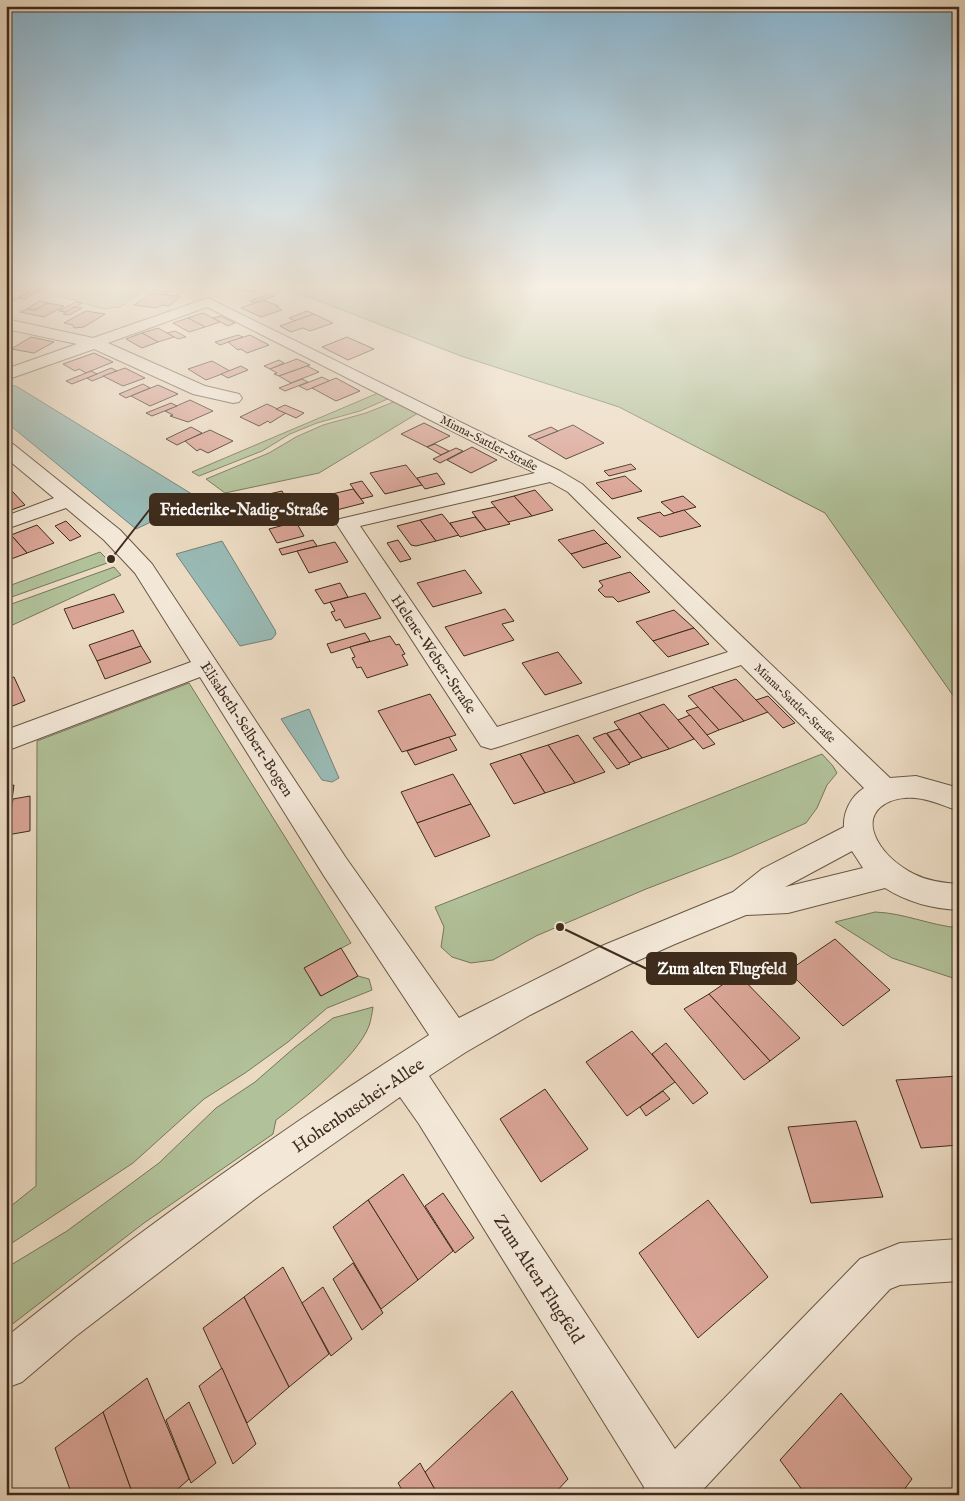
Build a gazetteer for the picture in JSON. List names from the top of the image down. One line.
{"streets":{"street":["Minna-Sattler-Straße","Helene-Weber-Straße","Elisabeth-Selbert-Bogen","Hohenbuschei-Allee","Zum Alten Flugfeld"]},"crossings":[["Minna-Sattler-Straße","Helene-Weber-Straße"],["Elisabeth-Selbert-Bogen","Hohenbuschei-Allee"],["Hohenbuschei-Allee","Zum Alten Flugfeld"]],"places":["Friederike-Nadig-Straße","Zum alten Flugfeld"]}
